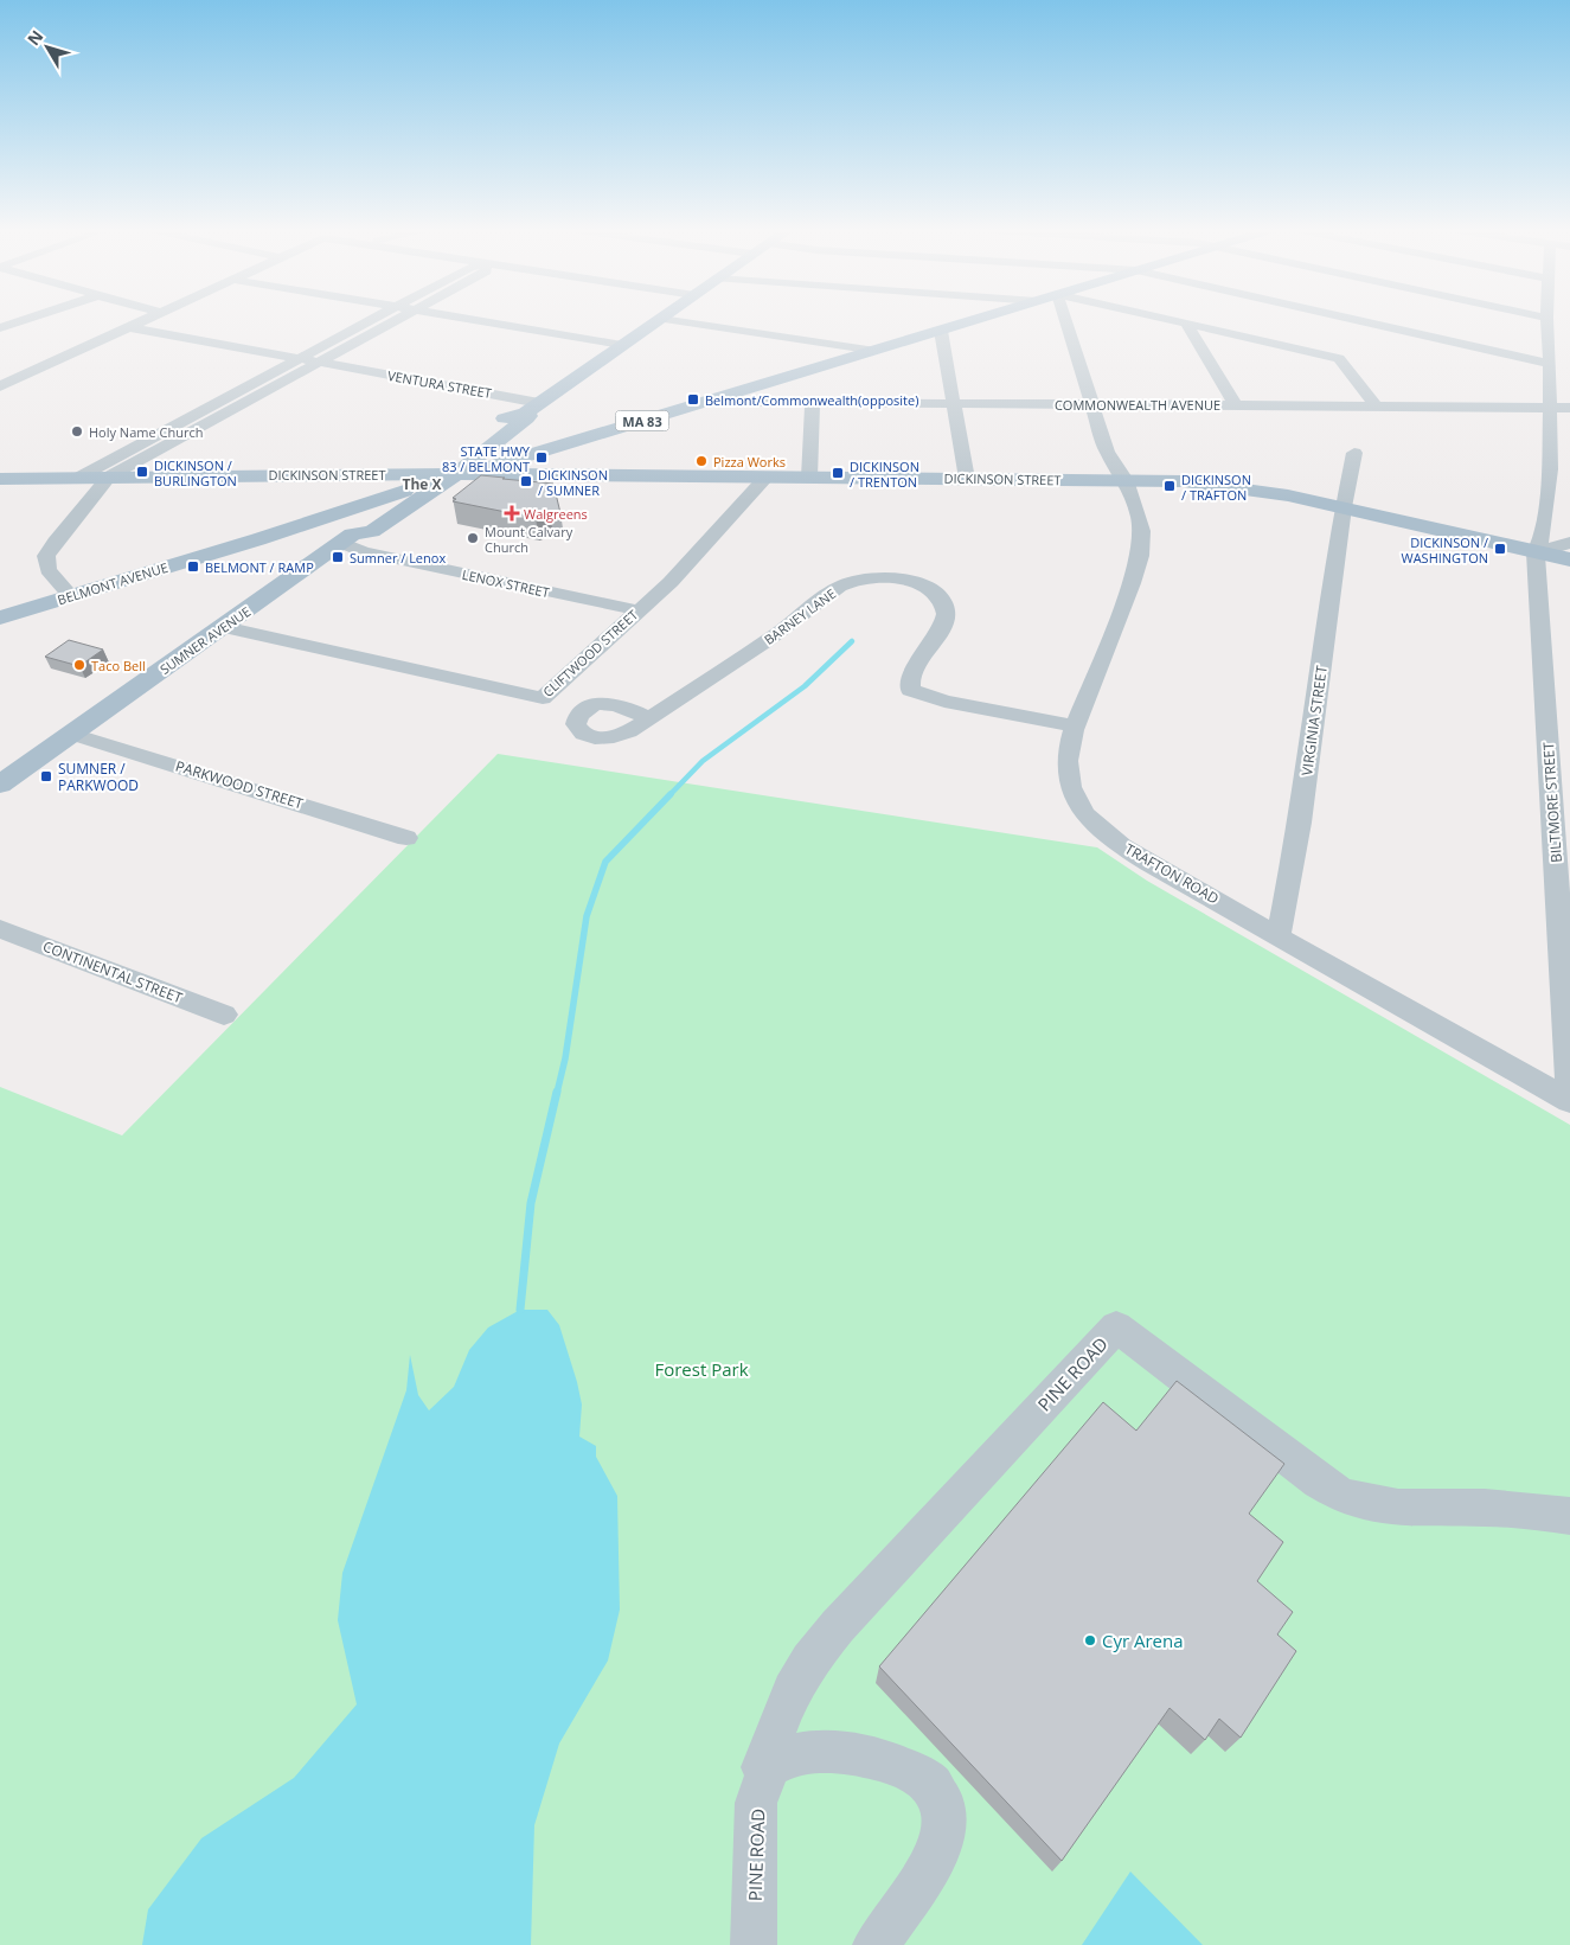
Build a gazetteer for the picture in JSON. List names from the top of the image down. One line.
{"streets":{"main road":["MA 83","DICKINSON STREET","BELMONT AVENUE","SUMNER AVENUE"],"street":["VENTURA STREET","COMMONWEALTH AVENUE","LENOX STREET","BARNEY LANE","CLIFTWOOD STREET","VIRGINIA STREET","PARKWOOD STREET","BILTMORE STREET","TRAFTON ROAD","CONTINENTAL STREET","PINE ROAD"]},"crossings":[["VENTURA STREET","SUMNER AVENUE"],["COMMONWEALTH AVENUE","MA 83"],["COMMONWEALTH AVENUE","TRAFTON ROAD"],["MA 83","DICKINSON STREET"],["MA 83","SUMNER AVENUE"],["DICKINSON STREET","SUMNER AVENUE"],["DICKINSON STREET","CLIFTWOOD STREET"],["DICKINSON STREET","VIRGINIA STREET"],["DICKINSON STREET","BILTMORE STREET"],["DICKINSON STREET","TRAFTON ROAD"],["BELMONT AVENUE","LENOX STREET"],["BELMONT AVENUE","SUMNER AVENUE"],["LENOX STREET","SUMNER AVENUE"],["LENOX STREET","CLIFTWOOD STREET"],["BARNEY LANE","TRAFTON ROAD"],["SUMNER AVENUE","CLIFTWOOD STREET"],["SUMNER AVENUE","PARKWOOD STREET"],["VIRGINIA STREET","TRAFTON ROAD"]],"districts":["The X"],"parks":["Forest Park"],"places":{"transit":["Belmont/Commonwealth(opposite)","STATE HWY 83 / BELMONT","DICKINSON / BURLINGTON","DICKINSON / TRENTON","DICKINSON / SUMNER","DICKINSON / TRAFTON","DICKINSON / WASHINGTON","Sumner / Lenox","BELMONT / RAMP","SUMNER / PARKWOOD"],"other":["Holy Name Church","Pizza Works","Mount Calvary Church","Taco Bell","Cyr Arena"],"health":["Walgreens"]},"north":"top left"}
